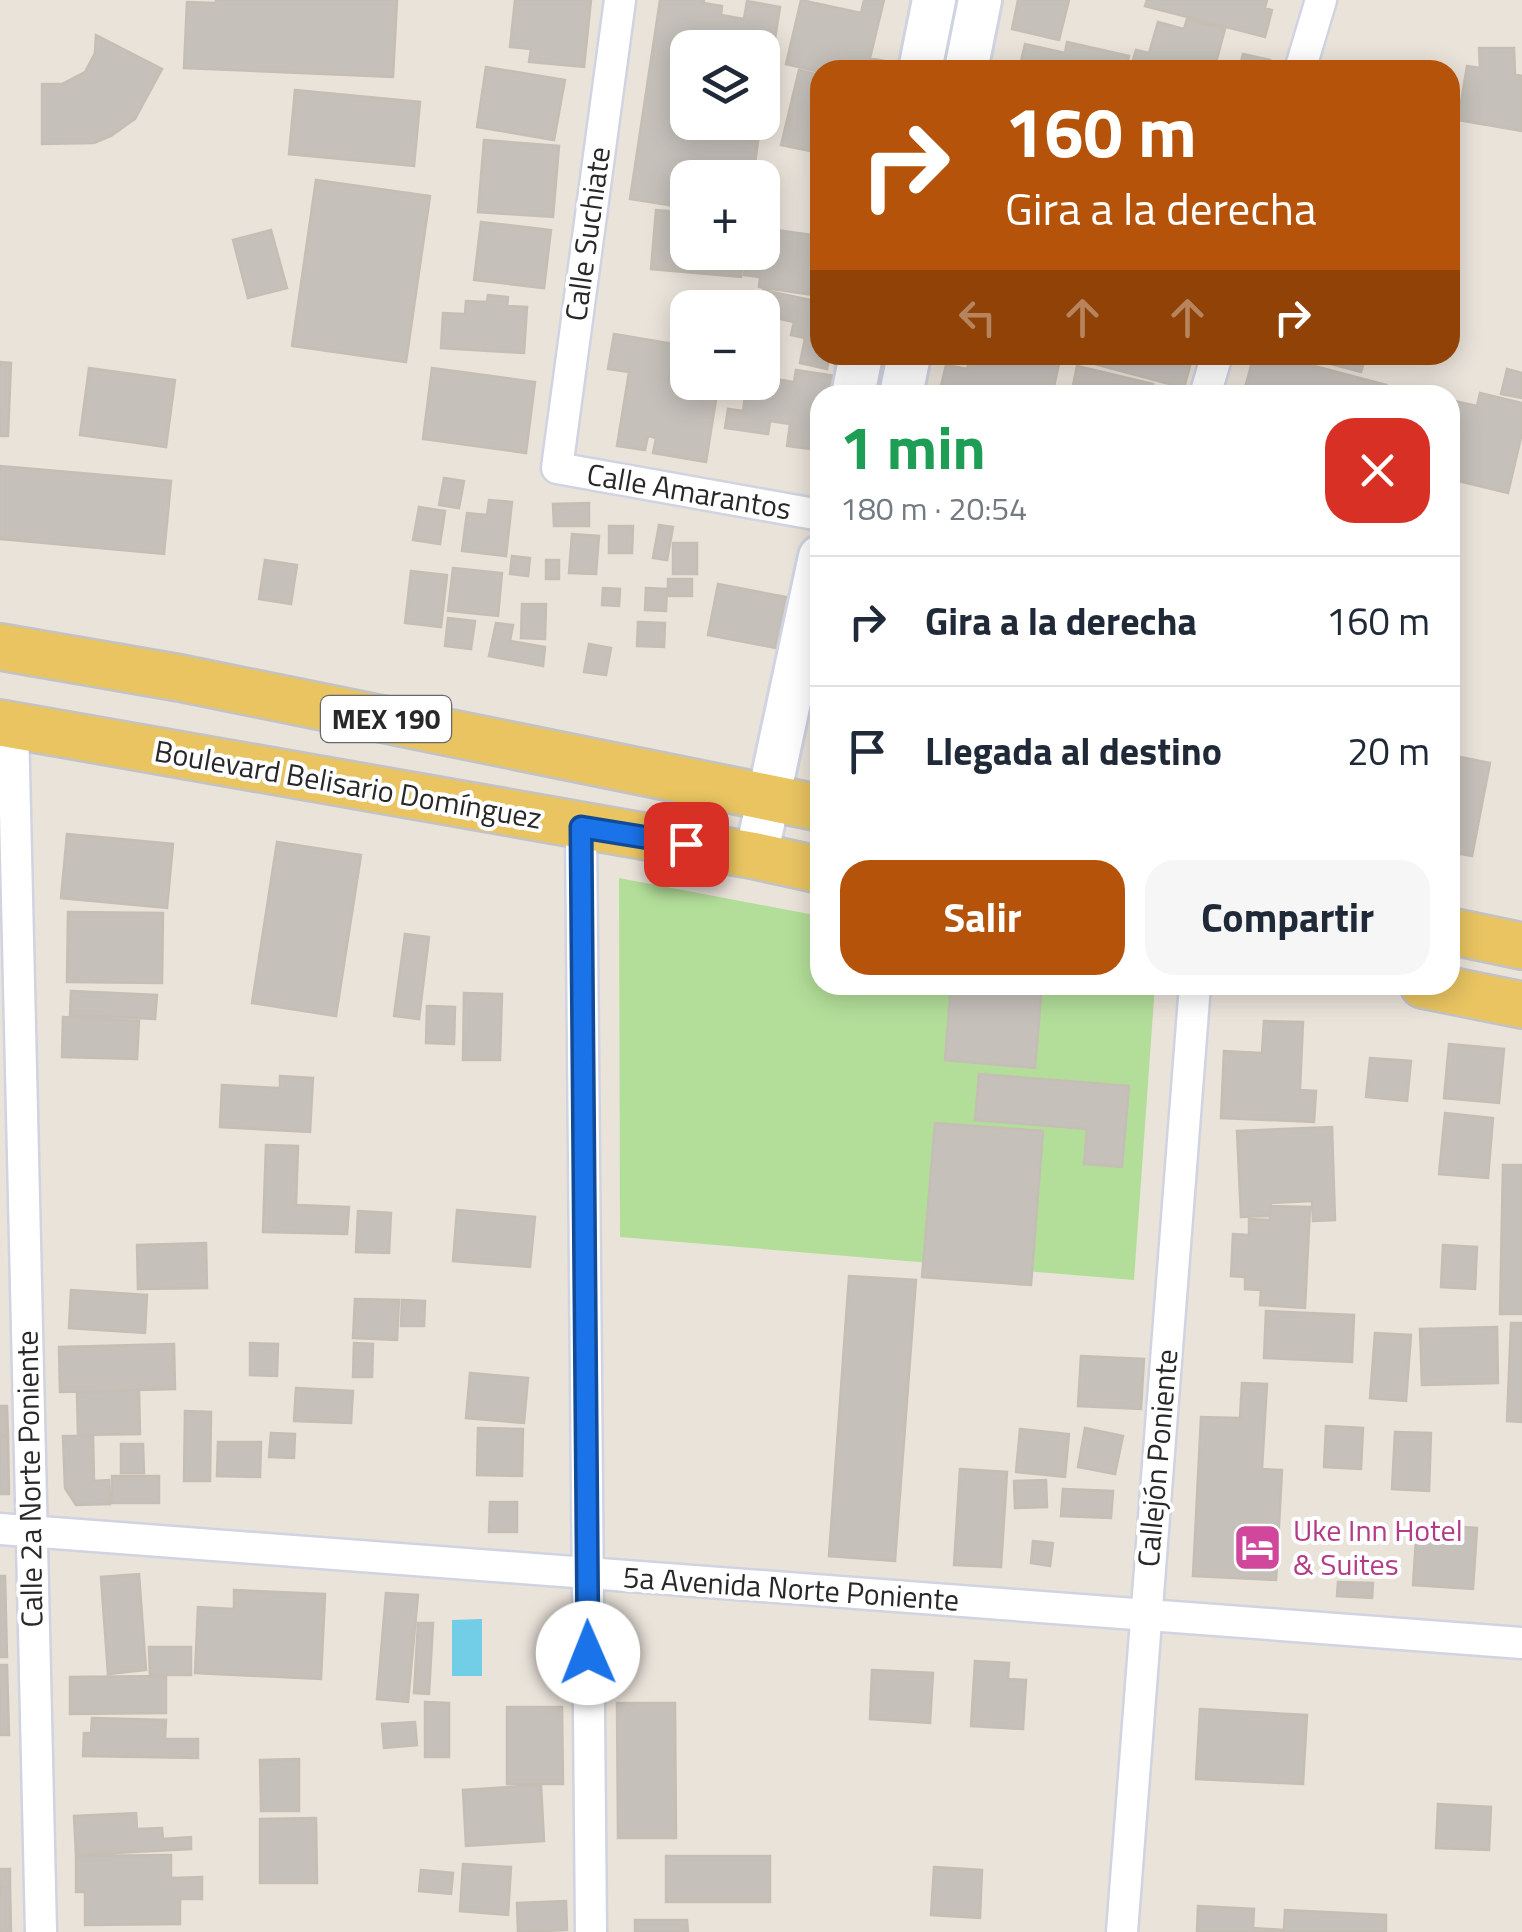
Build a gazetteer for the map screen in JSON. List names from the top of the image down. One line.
{"streets":{"main road":["MEX 190","Boulevard Belisario Domínguez"],"street":["Calle Suchiate","Calle Amarantos","Callejón Poniente","Calle 2a Norte Poniente","5a Avenida Norte Poniente"]},"crossings":[["Calle Suchiate","Calle Amarantos"],["MEX 190","Boulevard Belisario Domínguez"],["Boulevard Belisario Domínguez","Calle 2a Norte Poniente"],["Callejón Poniente","5a Avenida Norte Poniente"],["Calle 2a Norte Poniente","5a Avenida Norte Poniente"]],"places":{"hotel":["Uke Inn Hotel & Suites"]},"page":{"map_buttons":["+","−"],"turn":["160 m","Gira a la derecha"],"heading":["1 min","180 m · 20:54"],"list":[{"name":"Gira a la derecha","value":"160 m"},{"name":"Llegada al destino","value":"20 m"}],"buttons":["Salir","Compartir"]}}
